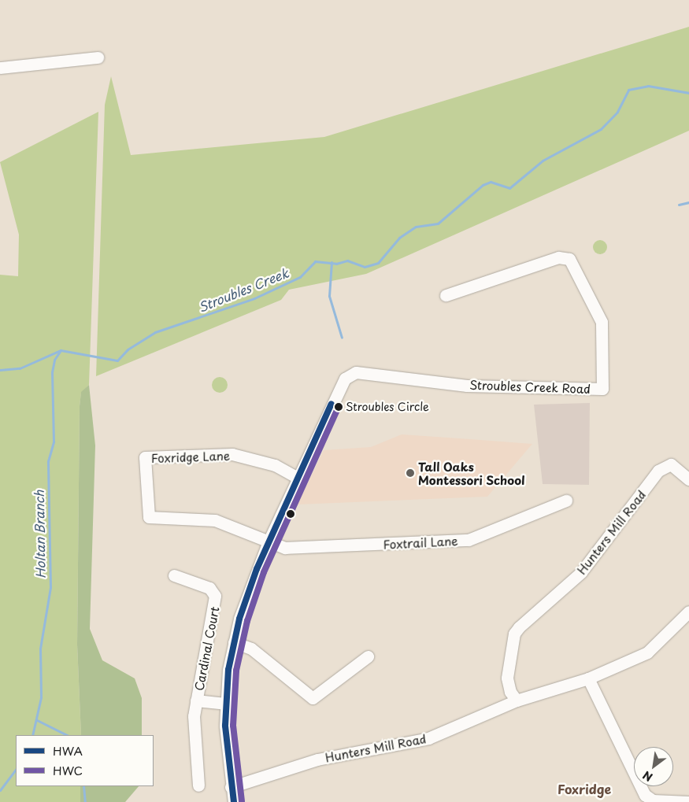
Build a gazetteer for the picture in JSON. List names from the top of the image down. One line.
{"streets":{"street":["Stroubles Creek Road","Foxridge Lane","Hunters Mill Road","Foxtrail Lane","Cardinal Court"]},"crossings":[["Stroubles Creek Road","Foxridge Lane"],["Foxridge Lane","Foxtrail Lane"]],"districts":["Foxridge"],"water":["Stroubles Creek","Holtan Branch"],"places":["Stroubles Circle","Tall Oaks Montessori School"],"lines":["transit line HWA","transit line HWC"],"legend":["HWA","HWC"],"north":"bottom left"}
